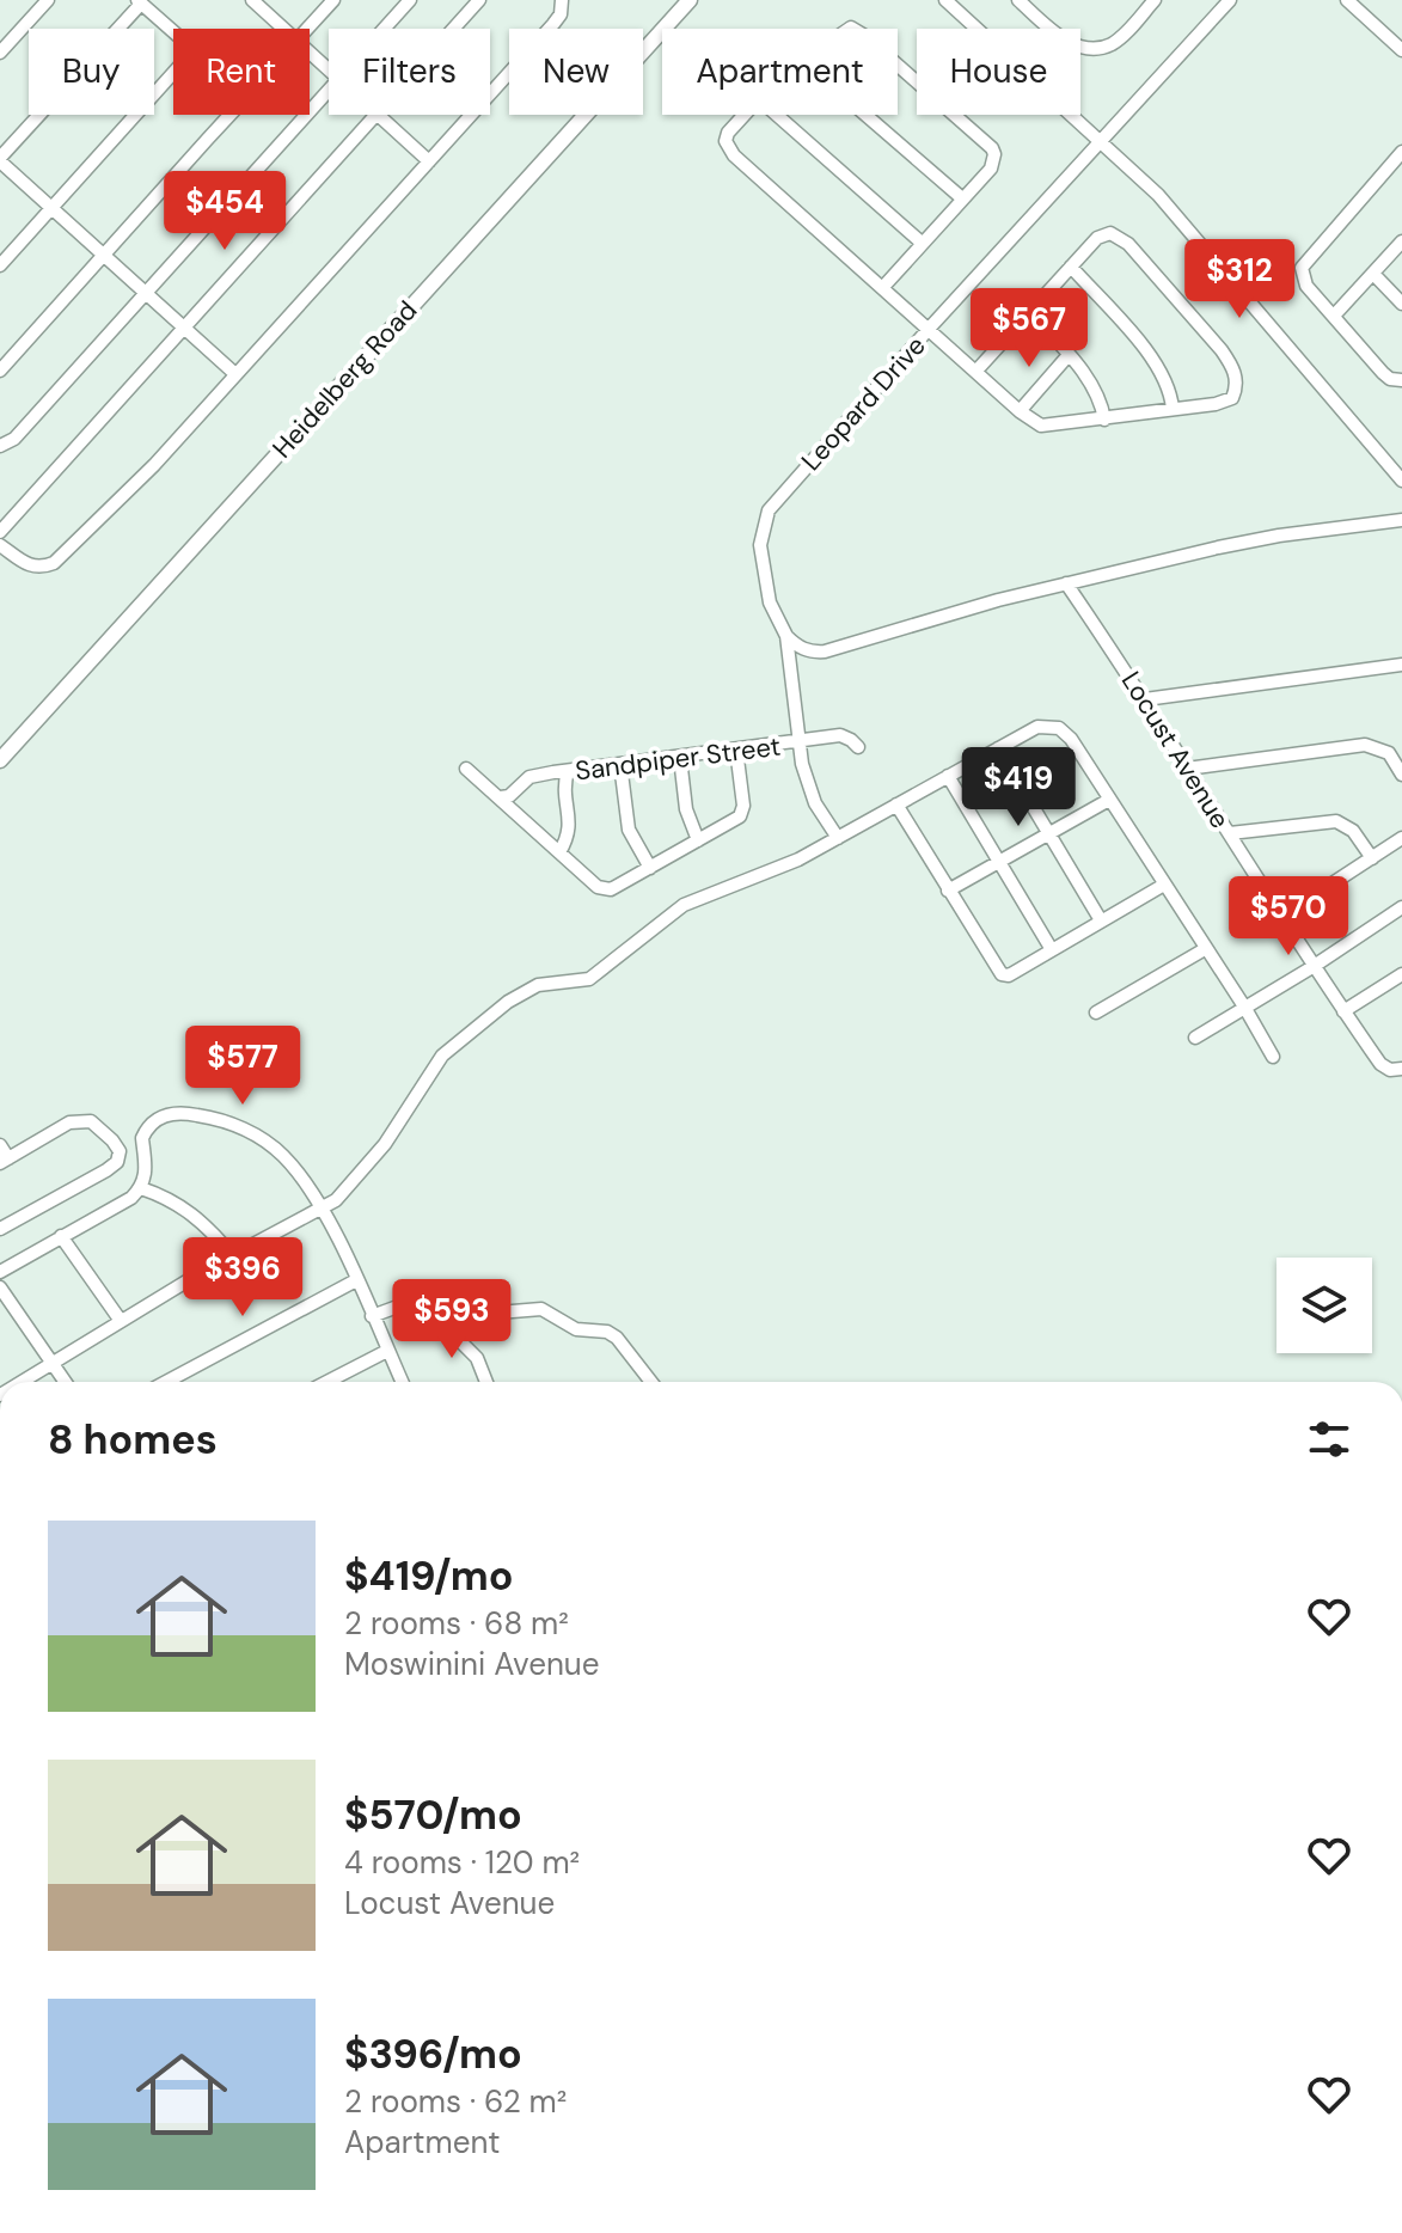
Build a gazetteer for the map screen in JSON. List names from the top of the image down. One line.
{"streets":{"main road":["Heidelberg Road"],"street":["Leopard Drive","Locust Avenue","Sandpiper Street"]},"crossings":[["Leopard Drive","Sandpiper Street"]],"page":{"chip":["Buy","Rent","Filters","New","Apartment","House"],"price":["$454","$312","$567","$419","$570","$577","$396","$593"],"heading":"8 homes","list":[{"name":"$419/mo","note":"2 rooms · 68 m² · Moswinini Avenue"},{"name":"$570/mo","note":"4 rooms · 120 m² · Locust Avenue"},{"name":"$396/mo","note":"2 rooms · 62 m² · Apartment"}]}}
